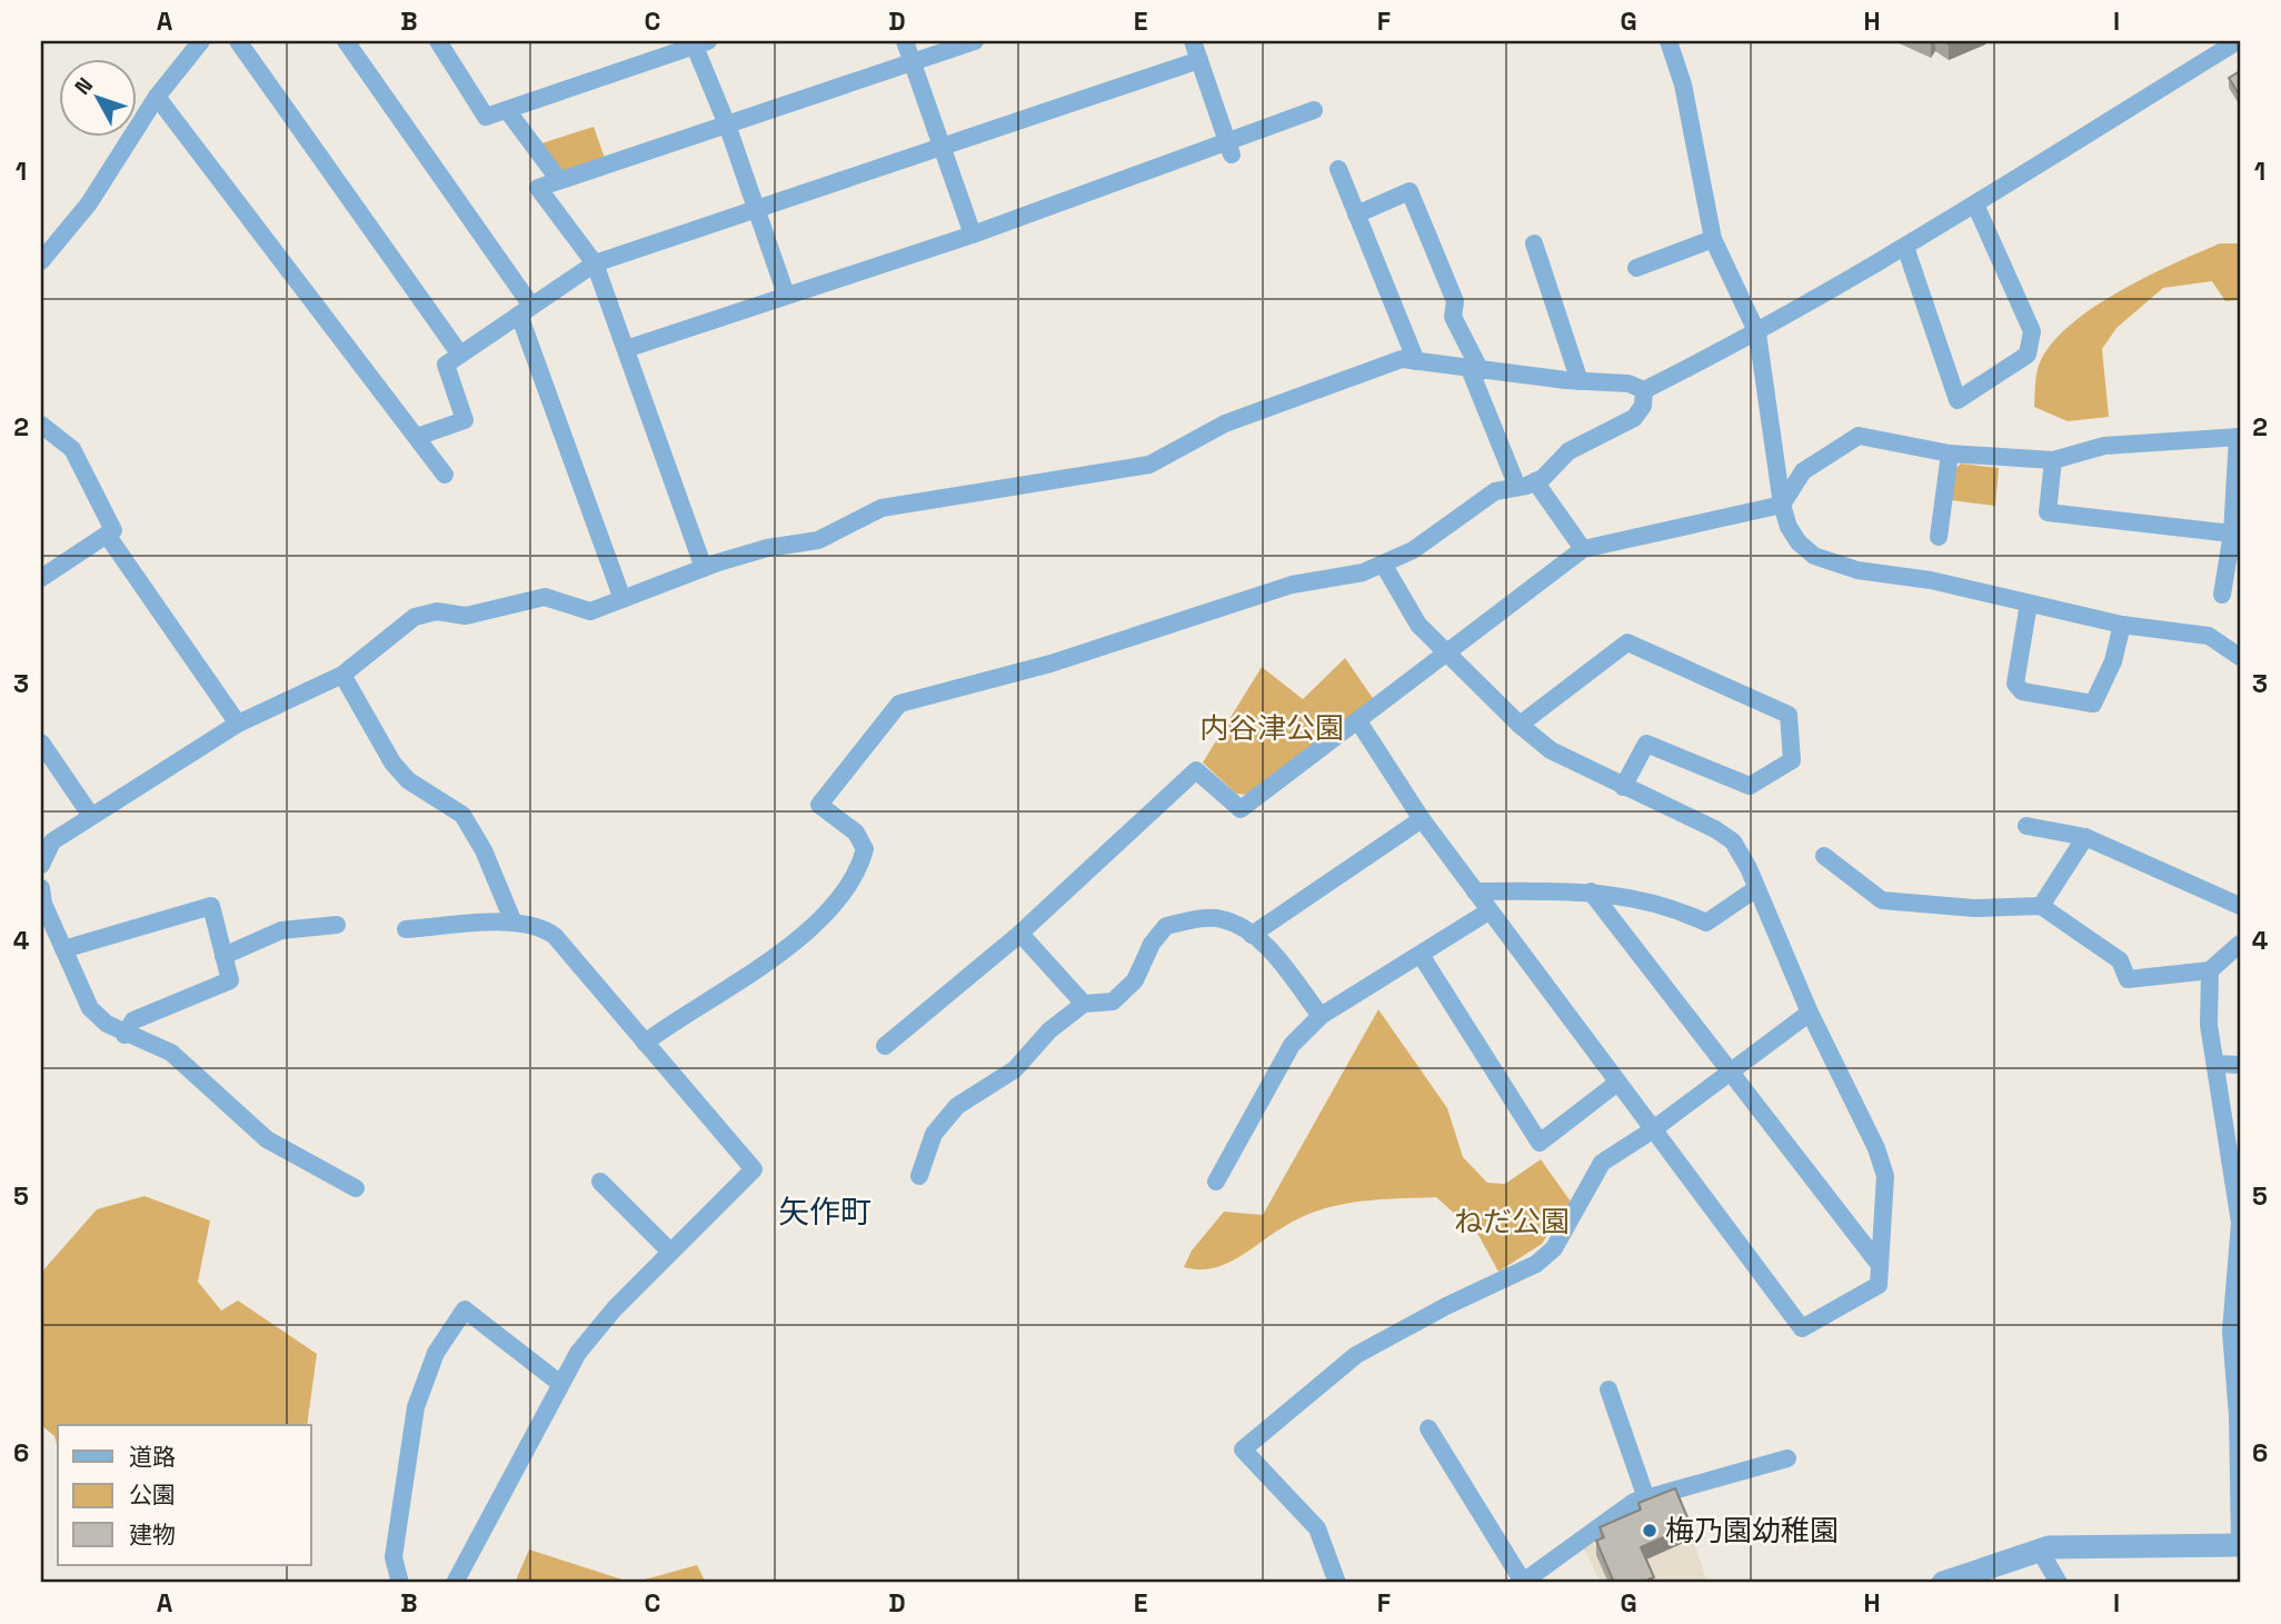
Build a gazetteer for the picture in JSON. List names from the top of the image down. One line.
{"districts":["矢作町"],"parks":["内谷津公園","ねだ公園"],"places":["梅乃園幼稚園"],"legend":["道路","公園","建物"],"north":"top left","grid":{"columns":["A","B","C","D","E","F","G","H","I"],"rows":["1","2","3","4","5","6"]}}
